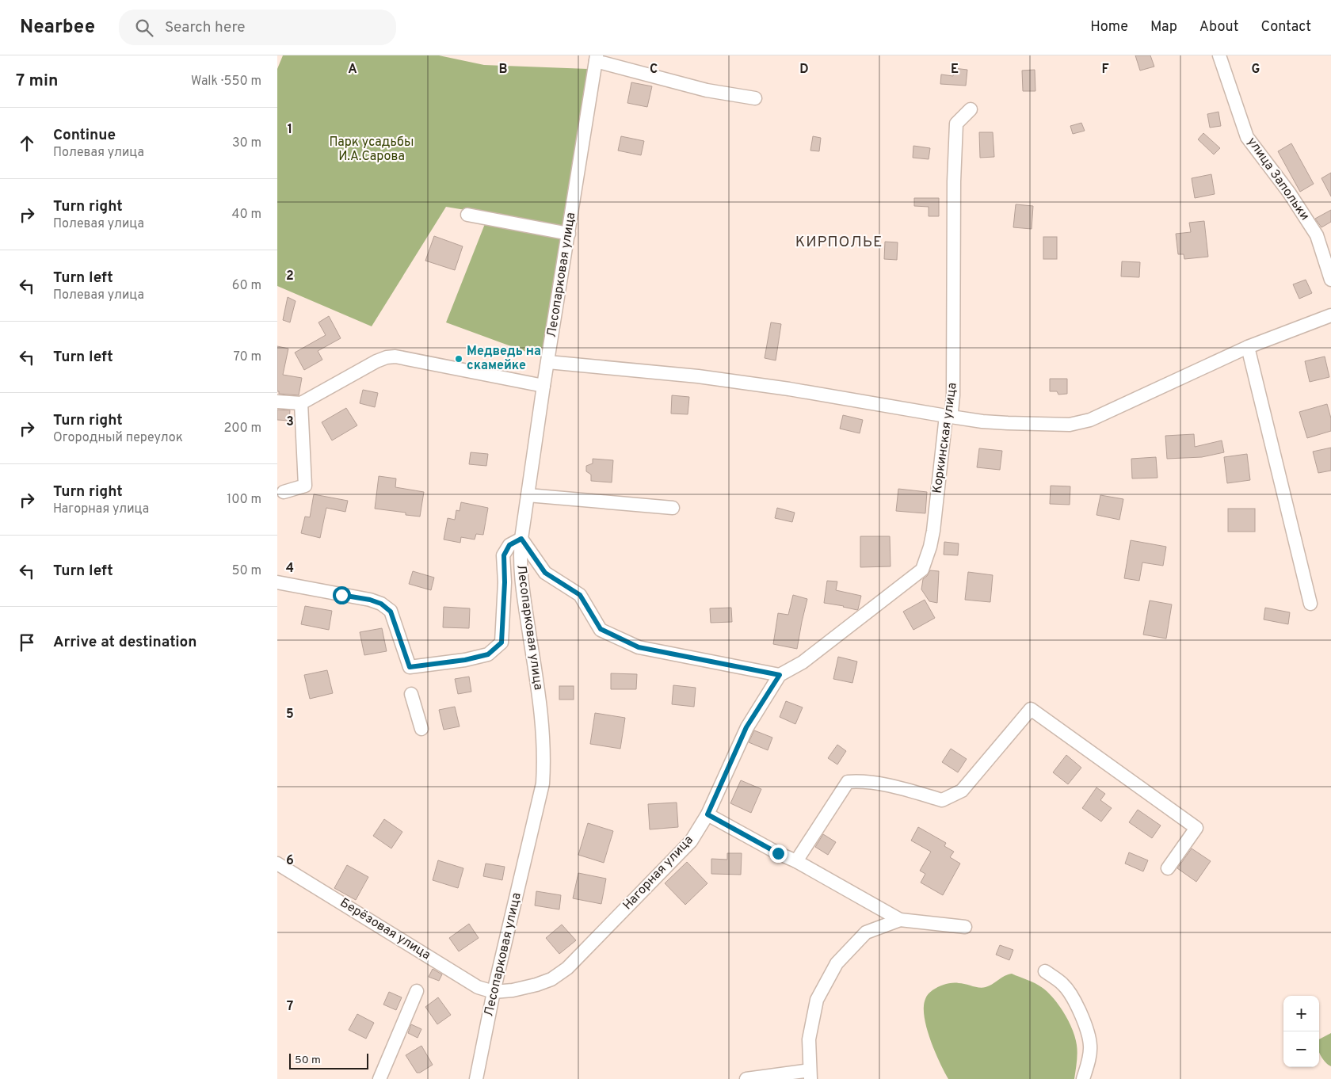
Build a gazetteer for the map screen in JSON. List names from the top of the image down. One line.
{"streets":{"street":["улица Запольки","Лесопарковая улица","Коркинская улица","Нагорная улица","Берёзовая улица"]},"crossings":[["Лесопарковая улица","Нагорная улица"],["Лесопарковая улица","Берёзовая улица"],["Коркинская улица","Нагорная улица"],["Нагорная улица","Берёзовая улица"]],"districts":["КИРПОЛЬЕ"],"parks":["Парк усадьбы И.А.Сарова"],"places":["Медведь на скамейке"],"scale_bar":"50 m","page":{"header":"Nearbee","search":"Search here","nav":["Home","Map","About","Contact"],"heading":["7 min","Walk · 550 m"],"list":[["Continue","Полевая улица","30 m"],["Turn right","Полевая улица","40 m"],["Turn left","Полевая улица","60 m"],["Turn left","70 m"],["Turn right","Огородный переулок","200 m"],["Turn right","Нагорная улица","100 m"],["Turn left","50 m"],"Arrive at destination"],"map_buttons":["+","−"],"scale":"50 m"},"grid":{"columns":["A","B","C","D","E","F","G"],"rows":["1","2","3","4","5","6","7"]}}
